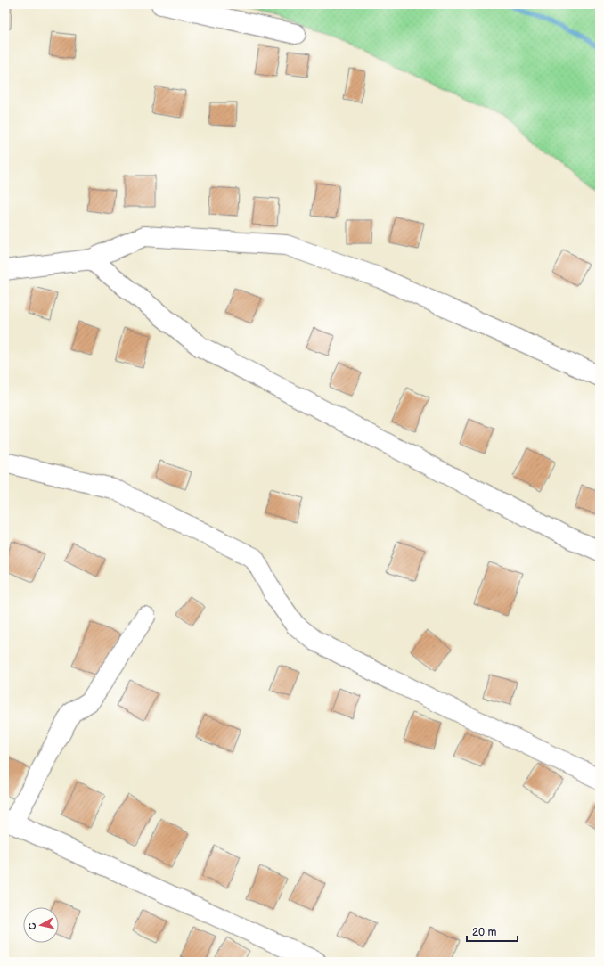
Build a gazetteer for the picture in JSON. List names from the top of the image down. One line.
{"scale_bar":"20 m","north":"left"}
